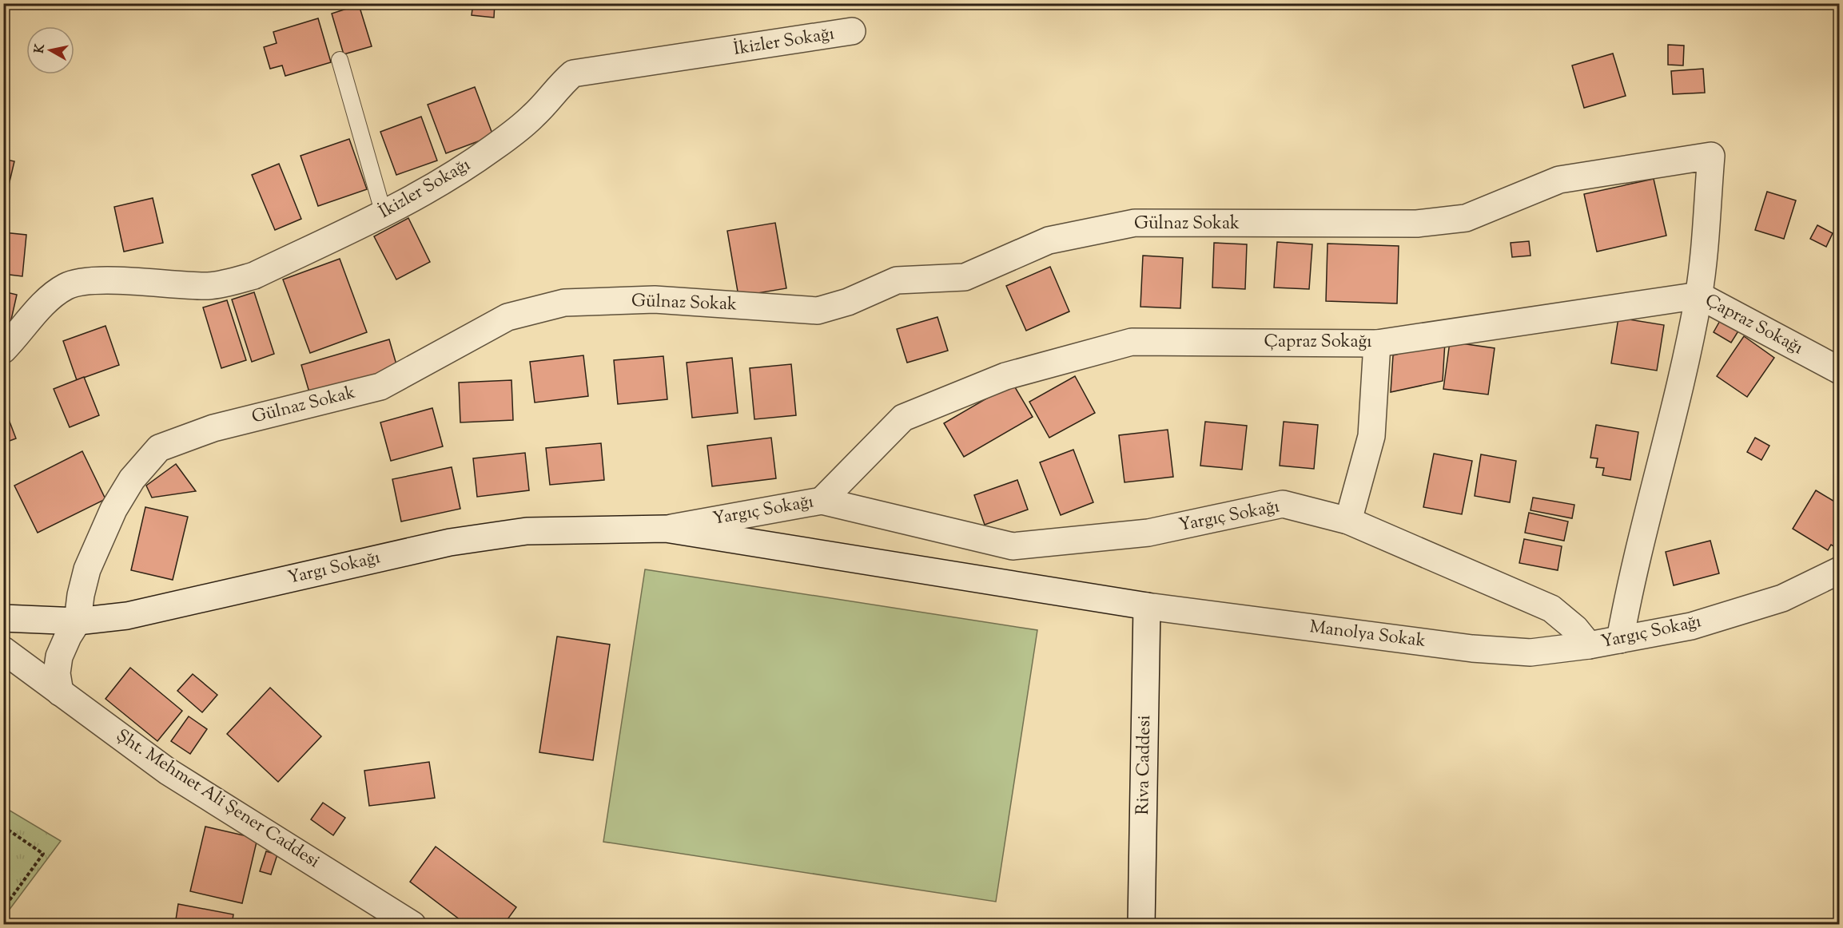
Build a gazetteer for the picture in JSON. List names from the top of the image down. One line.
{"streets":{"street":["İkizler Sokağı","Gülnaz Sokak","Çapraz Sokağı","Yargıç Sokağı","Yargı Sokağı","Manolya Sokak","Riva Caddesi","Şht. Mehmet Ali Şener Caddesi"]},"crossings":[["Gülnaz Sokak","Çapraz Sokağı"],["Gülnaz Sokak","Yargı Sokağı"],["Çapraz Sokağı","Yargıç Sokağı"],["Yargıç Sokağı","Yargı Sokağı"],["Yargıç Sokağı","Manolya Sokak"],["Yargı Sokağı","Manolya Sokak"],["Manolya Sokak","Riva Caddesi"]],"north":"left"}
